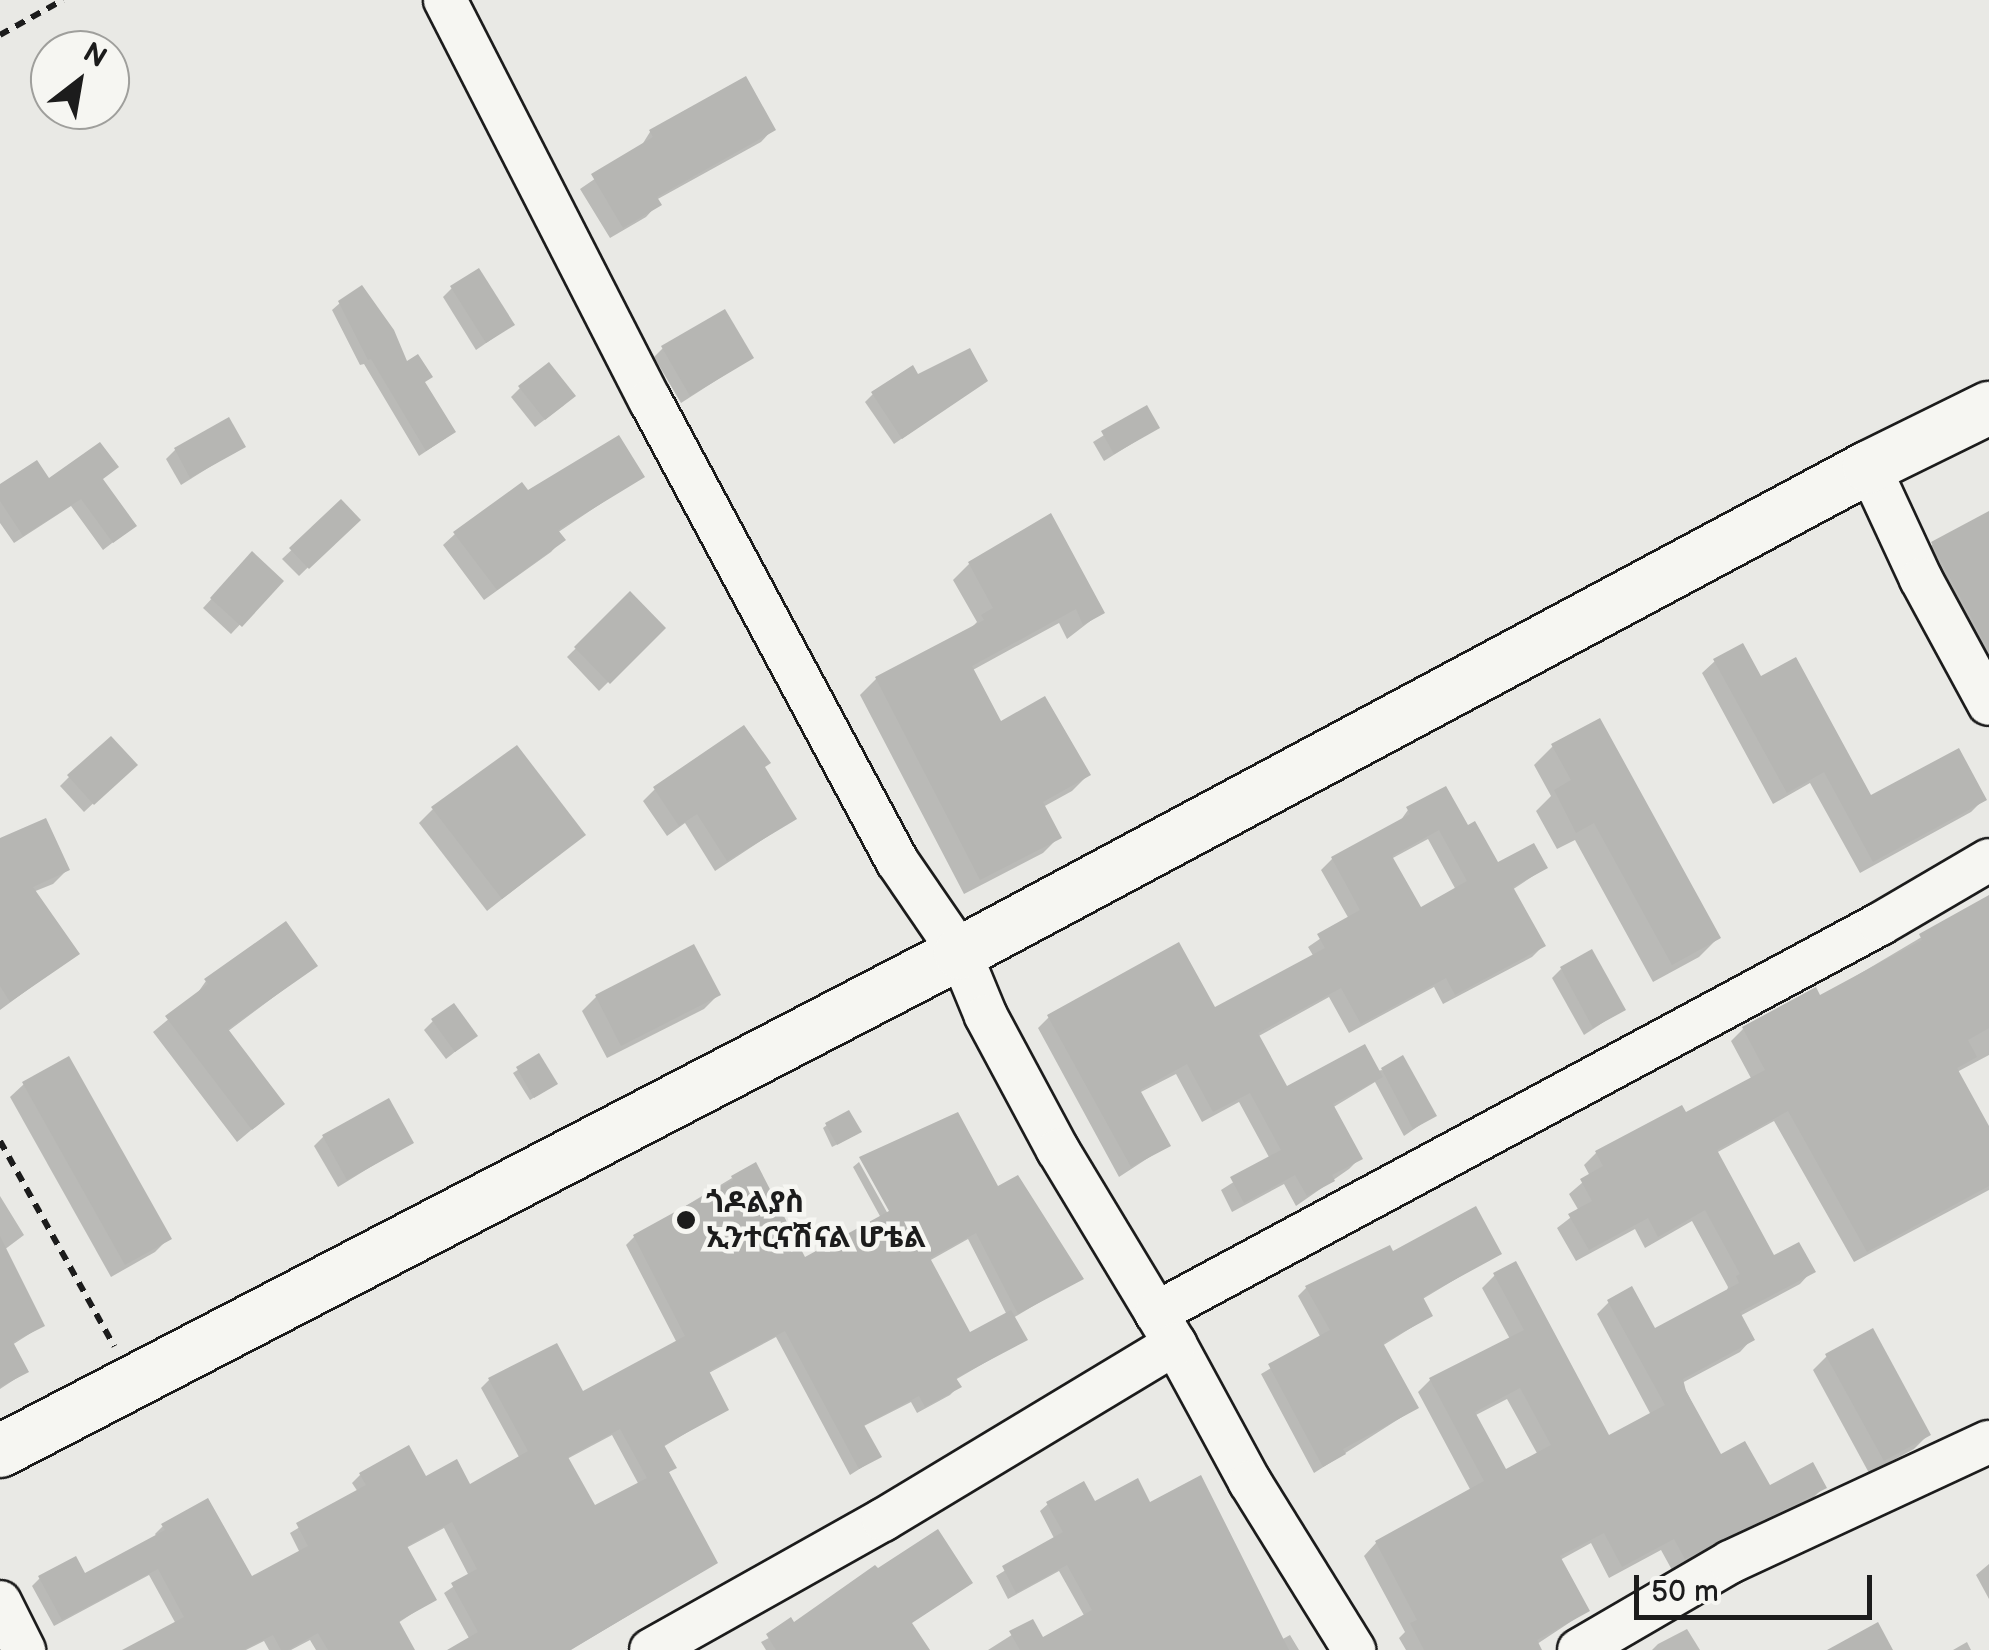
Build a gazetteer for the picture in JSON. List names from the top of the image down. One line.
{"places":["ጎዶልያስ ኢንተርናሽናል ሆቴል"],"scale_bar":"50 m","north":"top right"}
